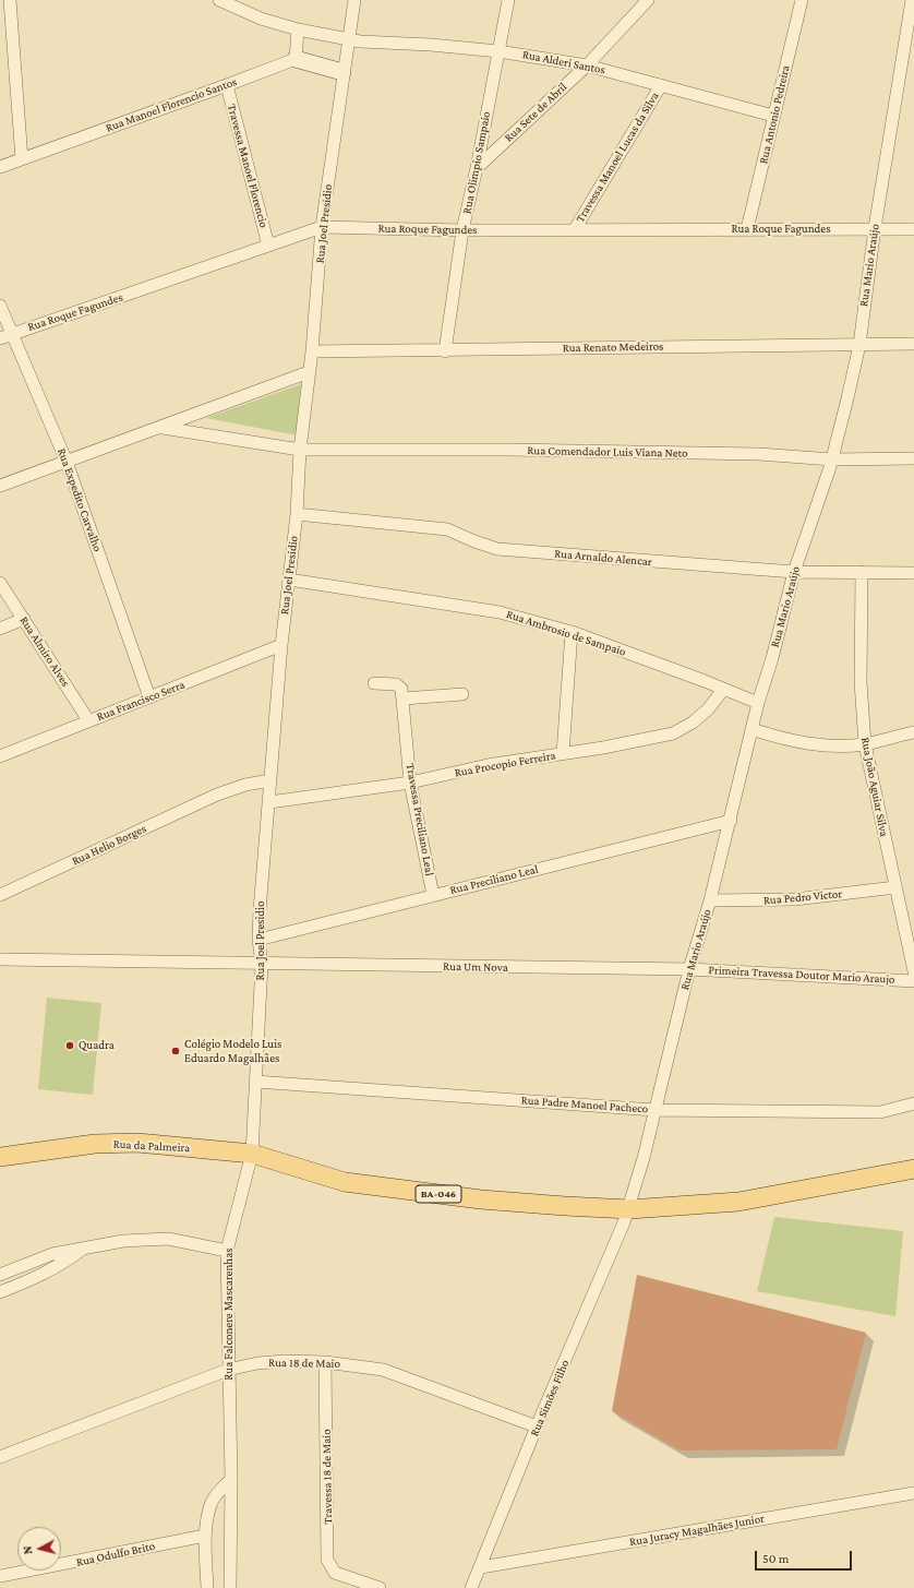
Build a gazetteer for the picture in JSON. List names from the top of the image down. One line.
{"streets":{"main road":["Rua da Palmeira","BA-046"],"street":["Rua Alderi Santos","Rua Manoel Florencio Santos","Rua Sete de Abril","Rua Antonio Pedreira","Travessa Manoel Lucas da Silva","Rua Olimpio Sampaio","Travessa Manoel Florencio","Rua Joel Presidio","Rua Roque Fagundes","Rua Mario Araújo","Rua Renato Medeiros","Rua Comendador Luis Viana Neto","Rua Expedito Carvalho","Rua Arnaldo Alencar","Rua Ambrosio de Sampaio","Rua Almiro Alves","Rua Francisco Serra","Rua Procopio Ferreira","Rua João Aguiar Silva","Travessa Preciliano Leal","Rua Helio Borges","Rua Preciliano Leal","Rua Pedro Victor","Rua Um Nova","Primeira Travessa Doutor Mario Araujo","Rua Padre Manoel Pacheco","Rua Falconere Mascarenhas","Rua 18 de Maio","Rua Simões Filho","Travessa 18 de Maio","Rua Juracy Magalhães Junior","Rua Odulfo Brito"]},"crossings":[["Rua Alderi Santos","Rua Sete de Abril"],["Rua Alderi Santos","Rua Antonio Pedreira"],["Rua Alderi Santos","Travessa Manoel Lucas da Silva"],["Rua Alderi Santos","Rua Olimpio Sampaio"],["Rua Alderi Santos","Rua Joel Presidio"],["Rua Manoel Florencio Santos","Travessa Manoel Florencio"],["Rua Sete de Abril","Rua Olimpio Sampaio"],["Rua Antonio Pedreira","Rua Roque Fagundes"],["Travessa Manoel Lucas da Silva","Rua Roque Fagundes"],["Rua Olimpio Sampaio","Rua Roque Fagundes"],["Rua Olimpio Sampaio","Rua Renato Medeiros"],["Travessa Manoel Florencio","Rua Roque Fagundes"],["Rua Joel Presidio","Rua Roque Fagundes"],["Rua Joel Presidio","Rua Renato Medeiros"],["Rua Joel Presidio","Rua Comendador Luis Viana Neto"],["Rua Joel Presidio","Rua Arnaldo Alencar"],["Rua Joel Presidio","Rua Ambrosio de Sampaio"],["Rua Joel Presidio","Rua Francisco Serra"],["Rua Joel Presidio","Rua Procopio Ferreira"],["Rua Joel Presidio","Rua Helio Borges"],["Rua Joel Presidio","Rua Preciliano Leal"],["Rua Joel Presidio","Rua Um Nova"],["Rua Joel Presidio","Rua Padre Manoel Pacheco"],["Rua Joel Presidio","Rua da Palmeira"],["Rua Joel Presidio","BA-046"],["Rua Joel Presidio","Rua Falconere Mascarenhas"],["Rua Roque Fagundes","Rua Mario Araújo"],["Rua Roque Fagundes","Rua Expedito Carvalho"],["Rua Mario Araújo","Rua Renato Medeiros"],["Rua Mario Araújo","Rua Comendador Luis Viana Neto"],["Rua Mario Araújo","Rua Arnaldo Alencar"],["Rua Mario Araújo","Rua Ambrosio de Sampaio"],["Rua Mario Araújo","Rua Preciliano Leal"],["Rua Mario Araújo","Rua Pedro Victor"],["Rua Mario Araújo","Rua Um Nova"],["Rua Mario Araújo","Primeira Travessa Doutor Mario Araujo"],["Rua Mario Araújo","Rua Padre Manoel Pacheco"],["Rua Mario Araújo","BA-046"],["Rua Mario Araújo","Rua Simões Filho"],["Rua Expedito Carvalho","Rua Francisco Serra"],["Rua Arnaldo Alencar","Rua João Aguiar Silva"],["Rua Ambrosio de Sampaio","Rua Procopio Ferreira"],["Rua Almiro Alves","Rua Francisco Serra"],["Rua Procopio Ferreira","Travessa Preciliano Leal"],["Rua João Aguiar Silva","Rua Pedro Victor"],["Travessa Preciliano Leal","Rua Preciliano Leal"],["Rua Um Nova","Primeira Travessa Doutor Mario Araujo"],["Rua da Palmeira","BA-046"],["Rua da Palmeira","Rua Falconere Mascarenhas"],["BA-046","Rua Falconere Mascarenhas"],["BA-046","Rua Simões Filho"],["Rua Falconere Mascarenhas","Rua 18 de Maio"],["Rua 18 de Maio","Rua Simões Filho"],["Rua 18 de Maio","Travessa 18 de Maio"],["Rua Simões Filho","Rua Juracy Magalhães Junior"]],"places":["Quadra","Colégio Modelo Luis Eduardo Magalhães"],"scale_bar":"50 m","north":"left"}
